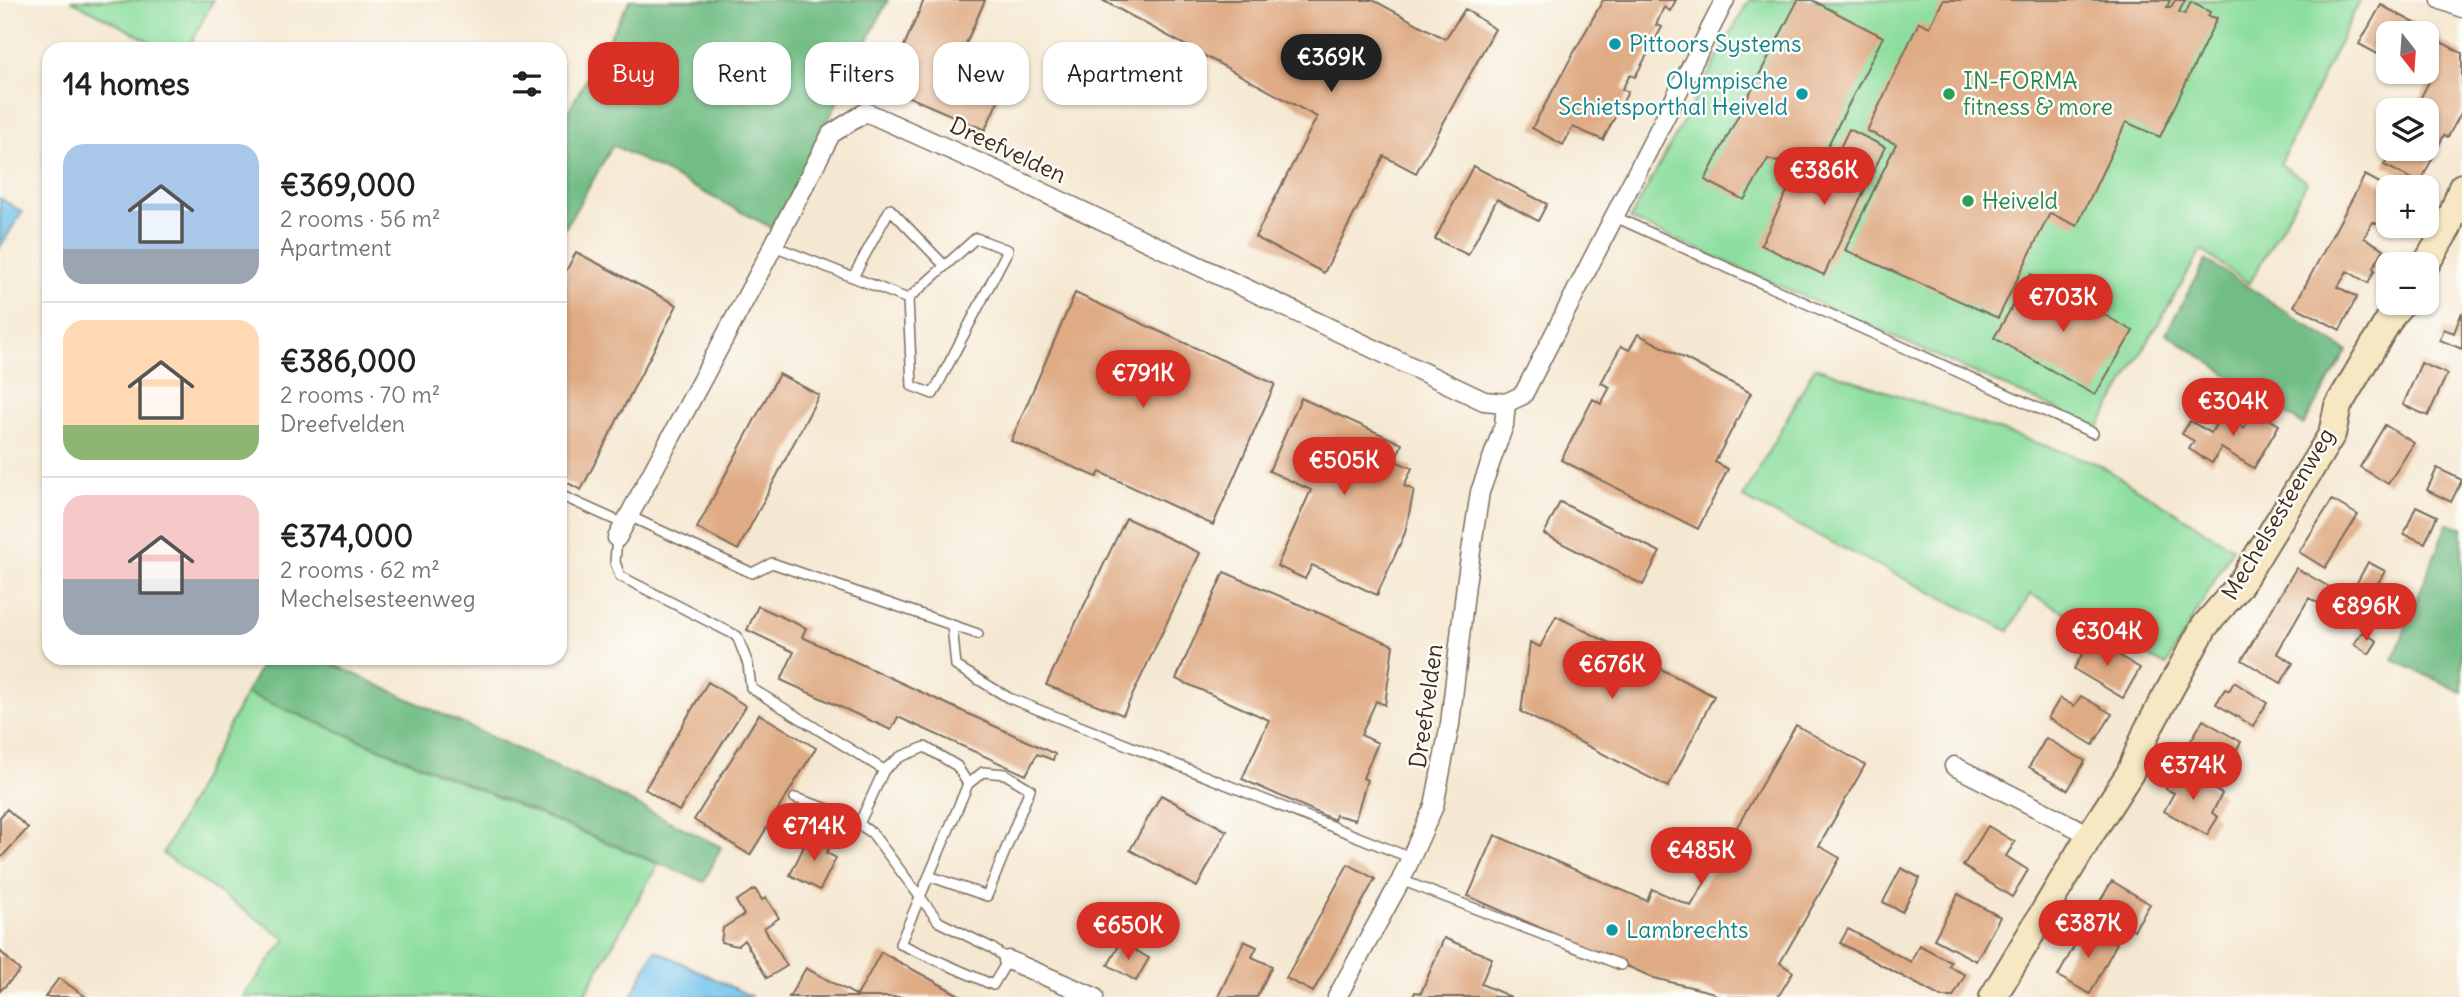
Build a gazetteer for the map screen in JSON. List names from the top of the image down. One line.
{"streets":{"street":["Dreefvelden","Mechelsesteenweg"]},"places":["Pittoors Systems","Olympische Schietsporthal Heiveld","IN-FORMA fitness & more","Heiveld","Lambrechts"],"north":"bottom","page":{"map_buttons":["+","−"],"price":["€369K","€386K","€703K","€791K","€304K","€505K","€896K","€304K","€676K","€374K","€714K","€485K","€387K","€650K"],"chip":["Buy","Rent","Filters","New","Apartment"],"heading":"14 homes","list":[{"name":"€369,000","note":"2 rooms · 56 m² · Apartment"},{"name":"€386,000","note":"2 rooms · 70 m² · Dreefvelden"},{"name":"€374,000","note":"2 rooms · 62 m² · Mechelsesteenweg"}]}}
